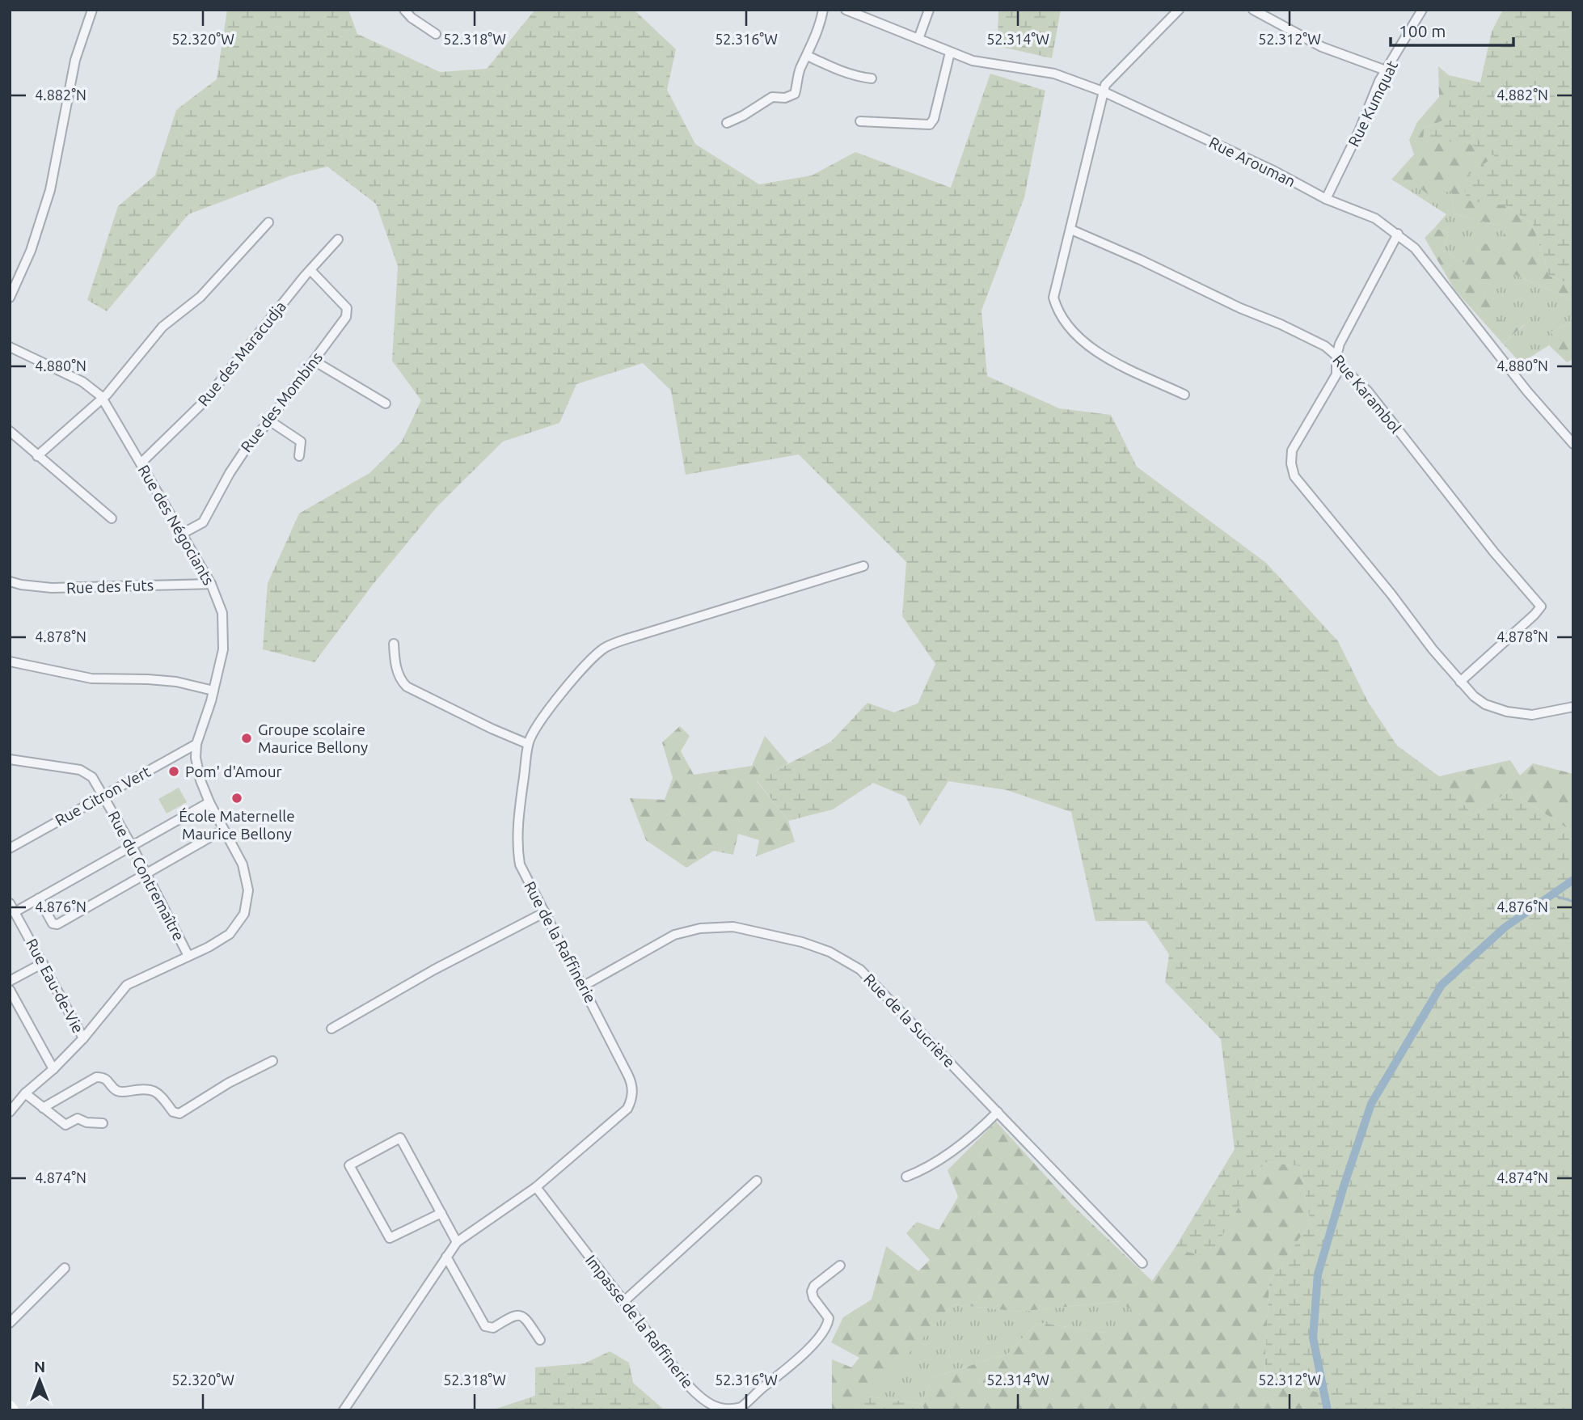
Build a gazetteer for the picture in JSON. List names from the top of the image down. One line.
{"streets":{"street":["Rue Kumquat","Rue Arouman","Rue des Maracudja","Rue Karambol","Rue des Mombins","Rue des Négociants","Rue des Futs","Rue Citron Vert","Rue du Contremaître","Rue de la Raffinerie","Rue Eau-de-Vie","Rue de la Sucrière","Impasse de la Raffinerie"]},"crossings":[["Rue Kumquat","Rue Arouman"],["Rue des Maracudja","Rue des Mombins"],["Rue des Maracudja","Rue des Négociants"],["Rue des Mombins","Rue des Négociants"],["Rue des Négociants","Rue des Futs"],["Rue des Négociants","Rue Citron Vert"],["Rue des Négociants","Rue du Contremaître"],["Rue des Négociants","Rue Eau-de-Vie"],["Rue Citron Vert","Rue du Contremaître"],["Rue de la Raffinerie","Rue de la Sucrière"],["Rue de la Raffinerie","Impasse de la Raffinerie"]],"places":["Groupe scolaire Maurice Bellony","Pom' d'Amour","École Maternelle Maurice Bellony"],"scale_bar":"100 m","north":"top","coordinates":["52.320°W","52.318°W","52.316°W","52.314°W","52.312°W","4.882°N","4.880°N","4.878°N","4.876°N","4.874°N"]}
